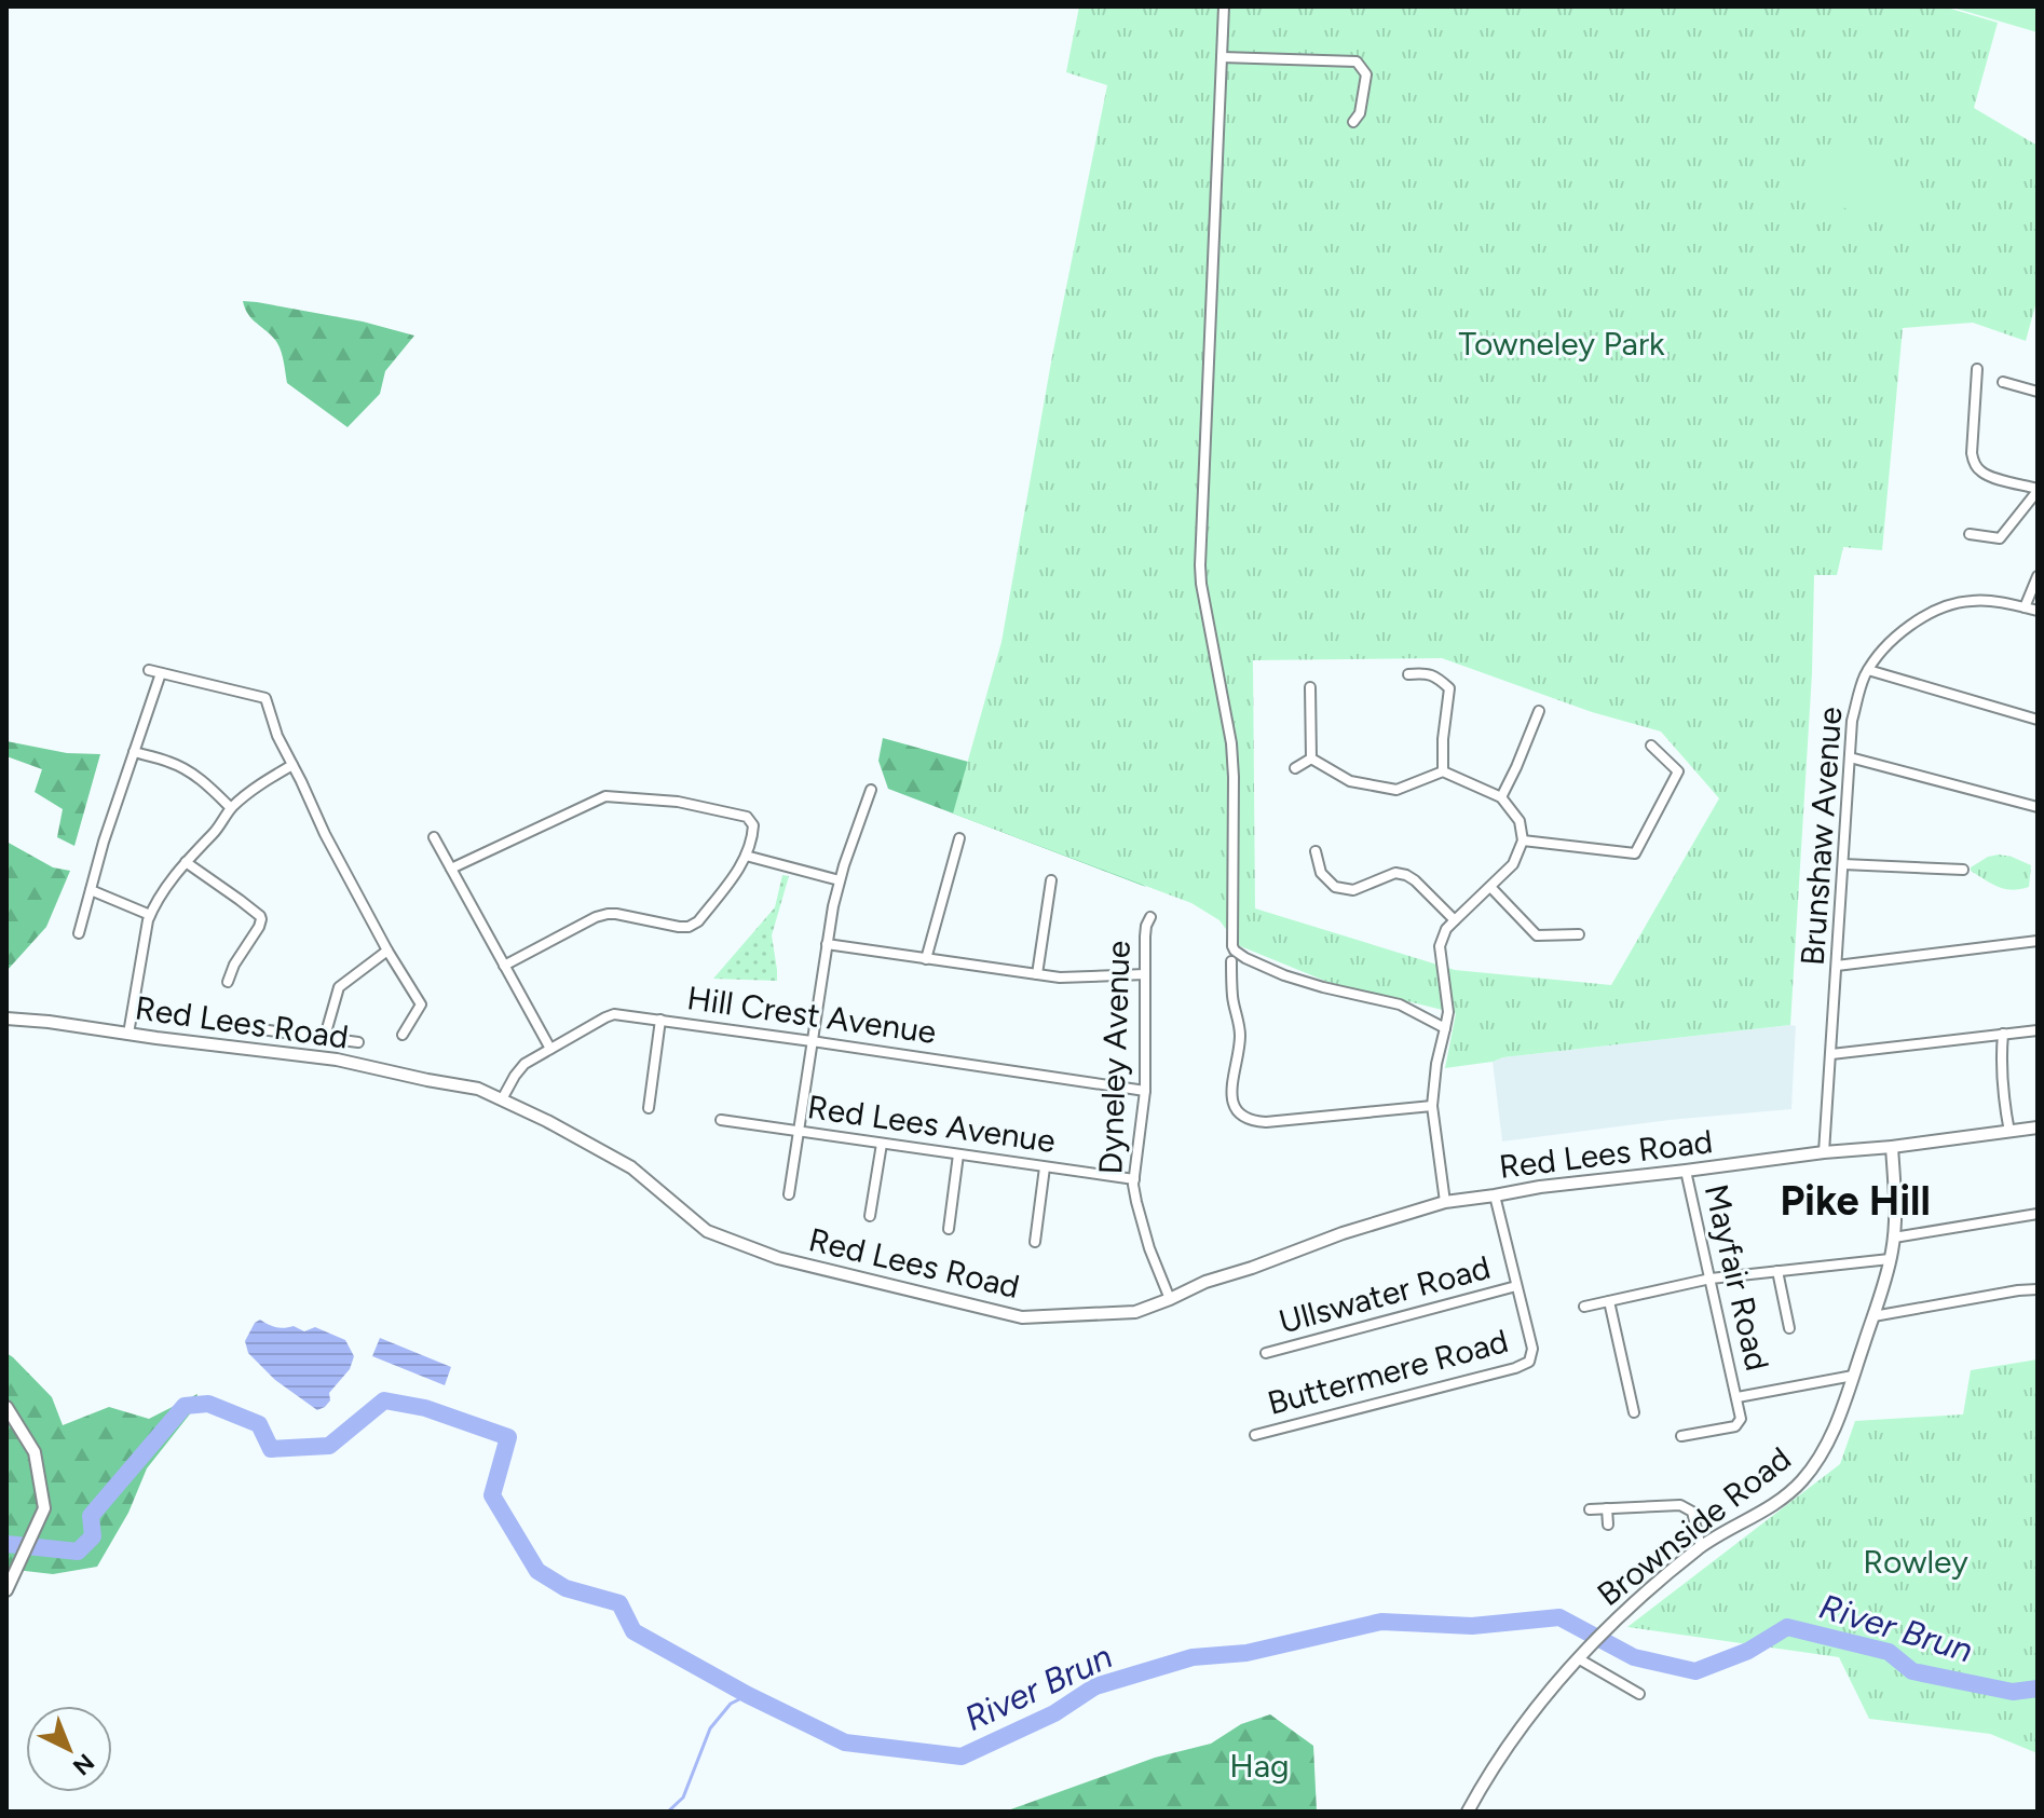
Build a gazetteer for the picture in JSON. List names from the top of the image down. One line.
{"streets":{"street":["Brunshaw Avenue","Hill Crest Avenue","Red Lees Road","Dyneley Avenue","Red Lees Avenue","Mayfair Road","Ullswater Road","Buttermere Road","Brownside Road"]},"crossings":[["Brunshaw Avenue","Red Lees Road"],["Hill Crest Avenue","Red Lees Road"],["Hill Crest Avenue","Dyneley Avenue"],["Red Lees Road","Dyneley Avenue"],["Red Lees Road","Mayfair Road"],["Red Lees Road","Brownside Road"],["Dyneley Avenue","Red Lees Avenue"],["Ullswater Road","Buttermere Road"]],"districts":["Pike Hill"],"water":["River Brun"],"parks":["Towneley Park","Rowley","Hag"],"north":"bottom right"}
